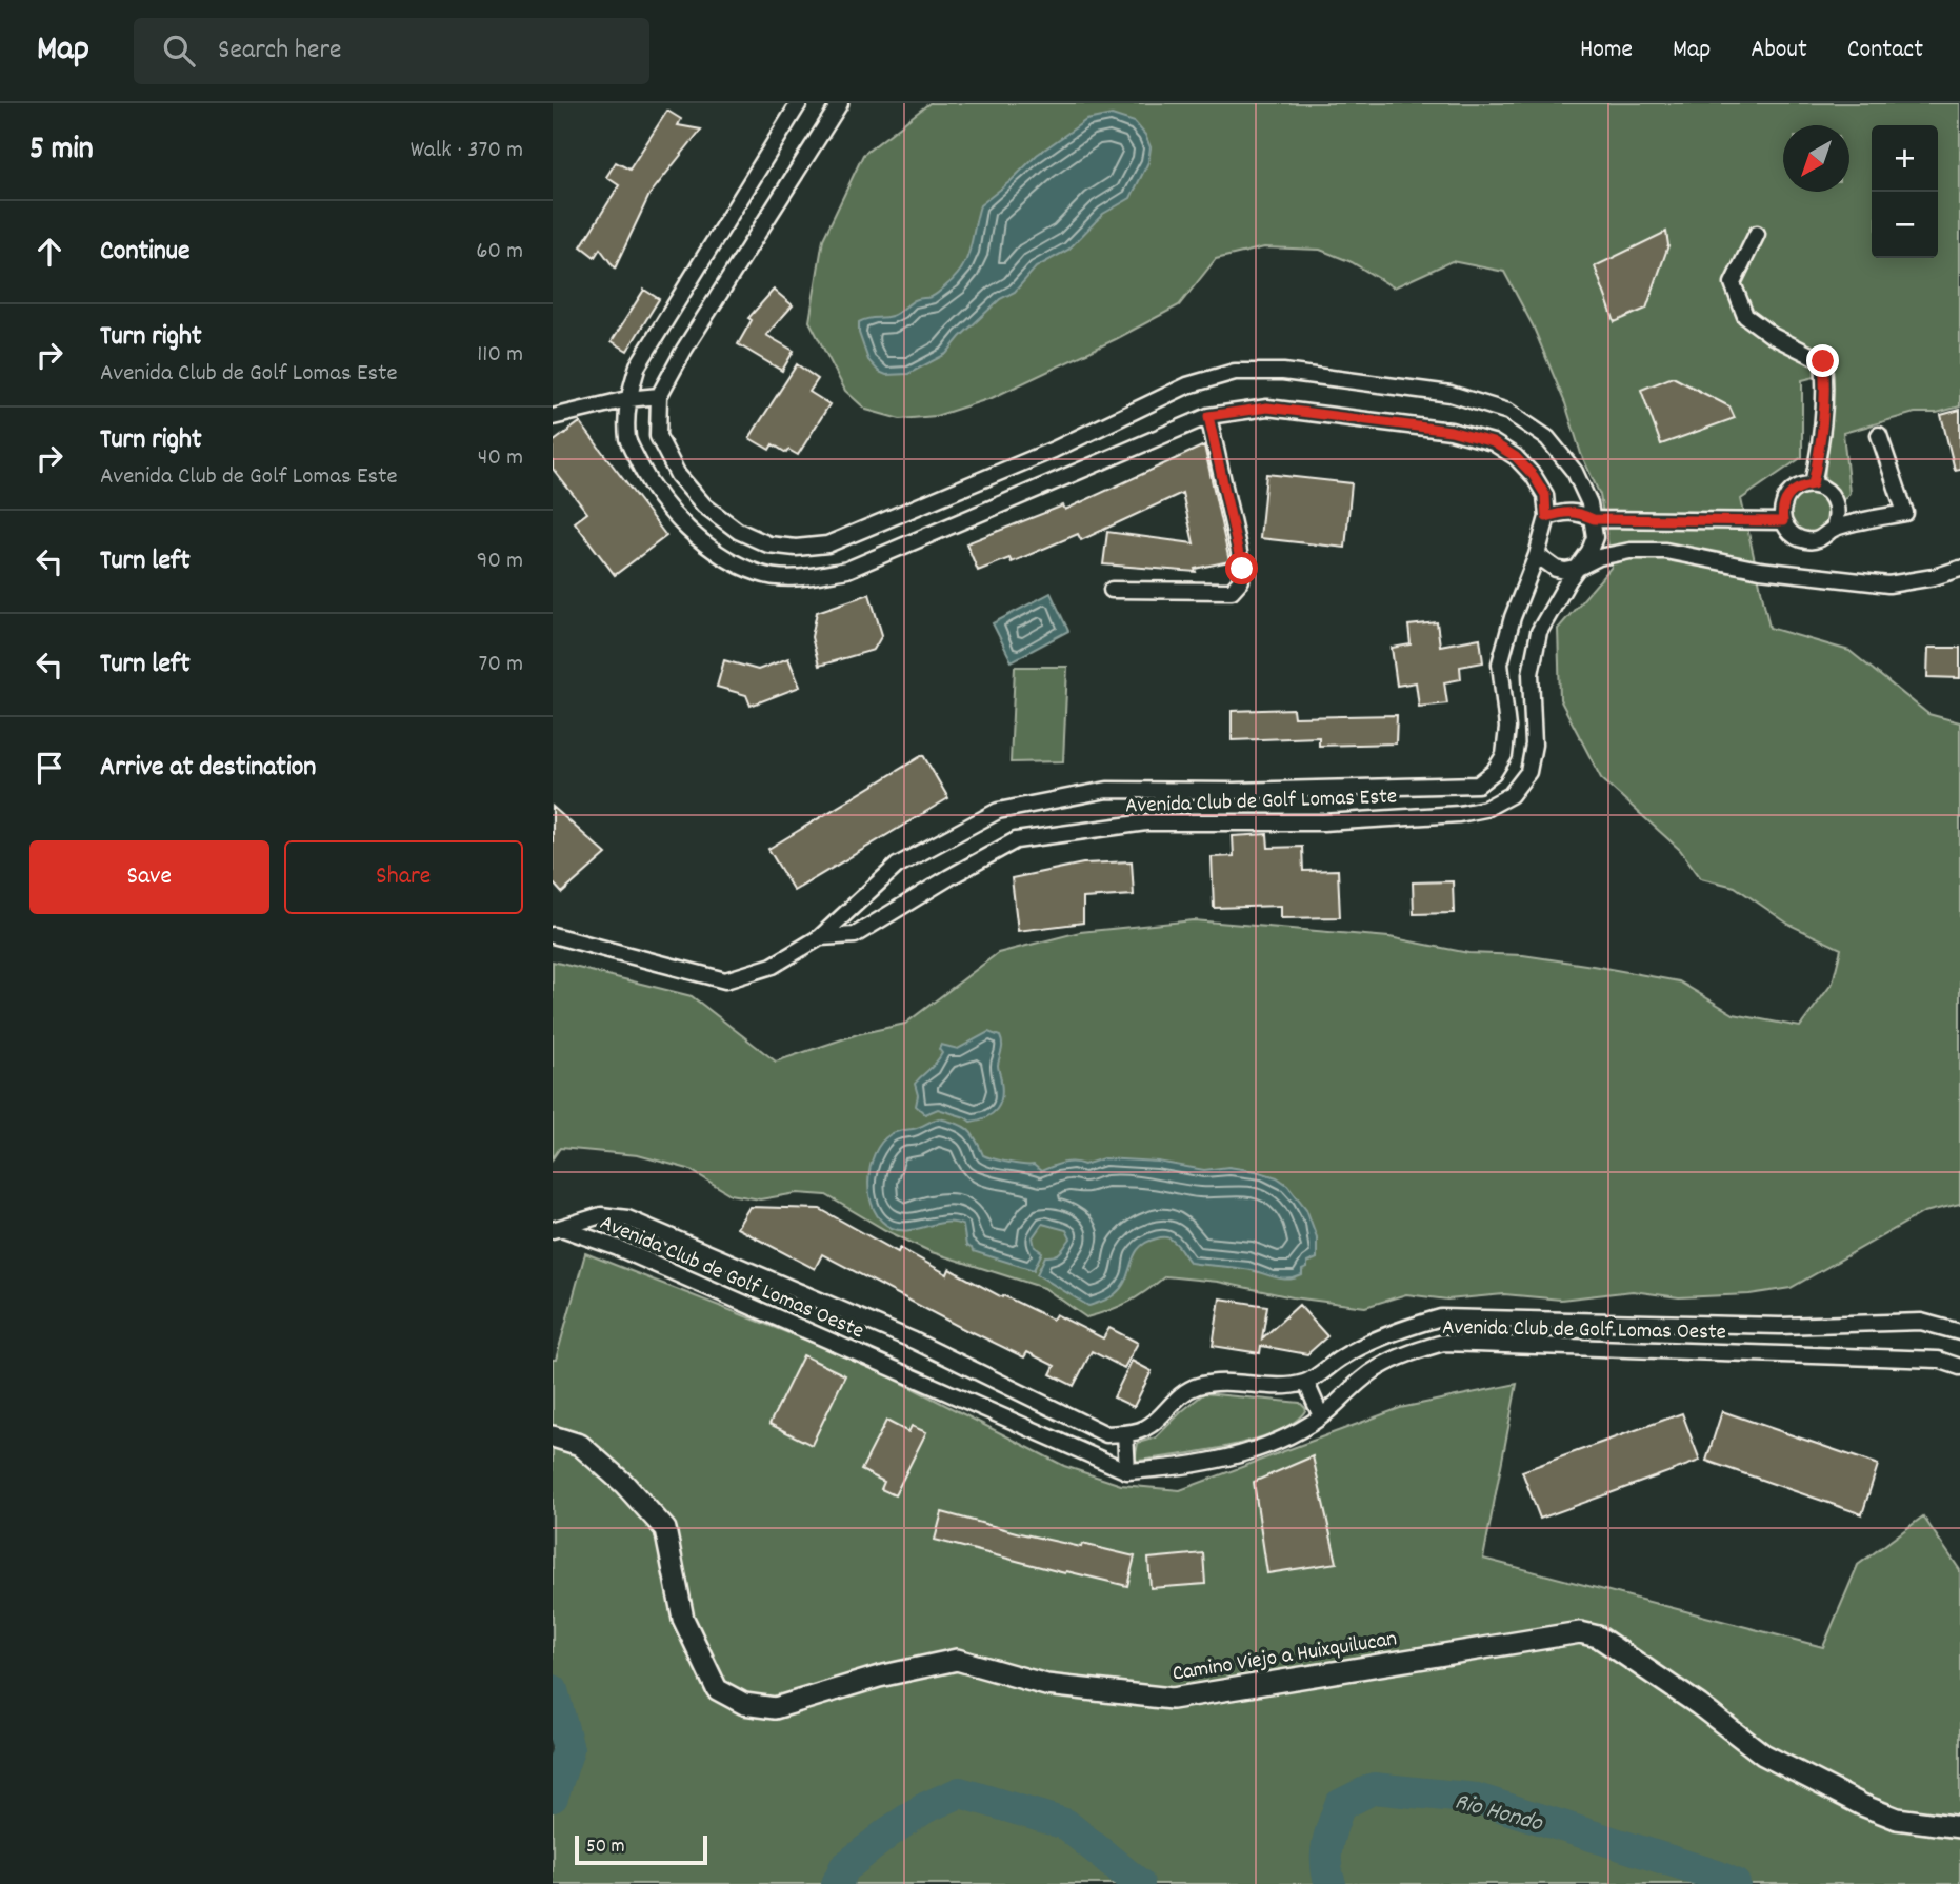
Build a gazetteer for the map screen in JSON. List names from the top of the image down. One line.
{"streets":{"main road":["Camino Viejo a Huixquilucan"],"street":["Avenida Club de Golf Lomas Este","Avenida Club de Golf Lomas Oeste"]},"water":["Rio Hondo"],"scale_bar":"50 m","north":"bottom left","page":{"header":"Map","search":"Search here","nav":["Home","Map","About","Contact"],"heading":["5 min","Walk · 370 m"],"map_buttons":["+","−"],"list":[["Continue","60 m"],["Turn right","Avenida Club de Golf Lomas Este","110 m"],["Turn right","Avenida Club de Golf Lomas Este","40 m"],["Turn left","90 m"],["Turn left","70 m"],"Arrive at destination"],"buttons":["Save","Share"],"scale":"50 m"}}
